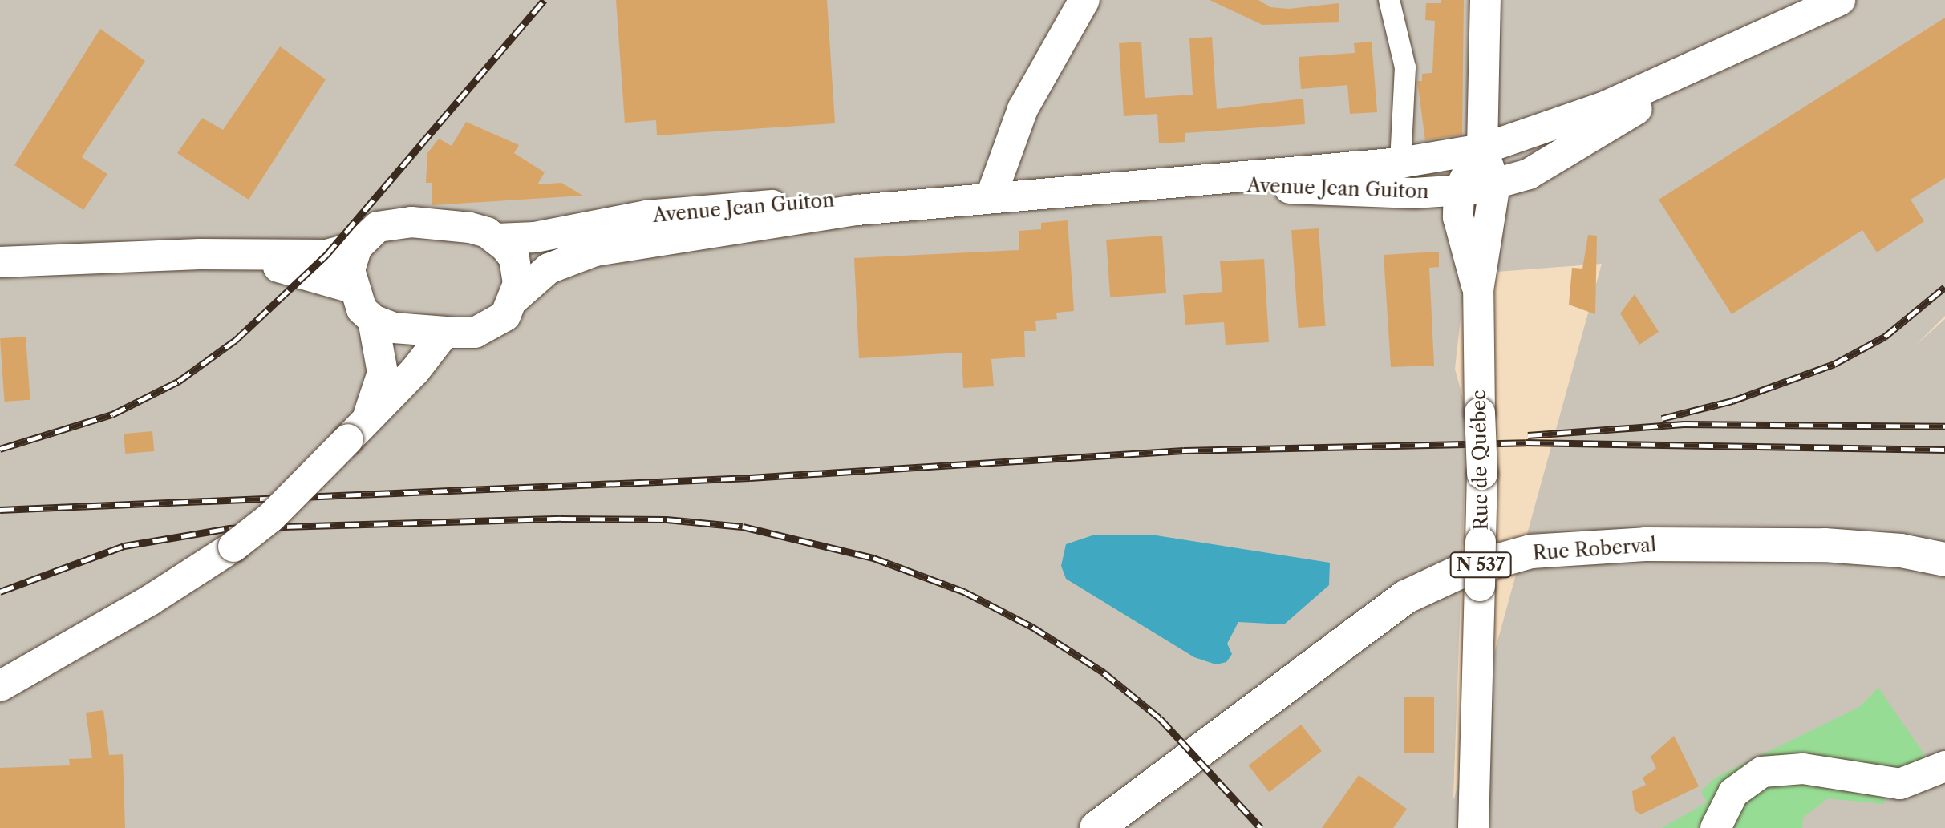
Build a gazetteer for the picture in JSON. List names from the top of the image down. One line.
{"streets":{"main road":["Rue Roberval","N 537"],"street":["Avenue Jean Guiton","Rue de Québec"]},"crossings":[["Avenue Jean Guiton","Rue de Québec"]]}
